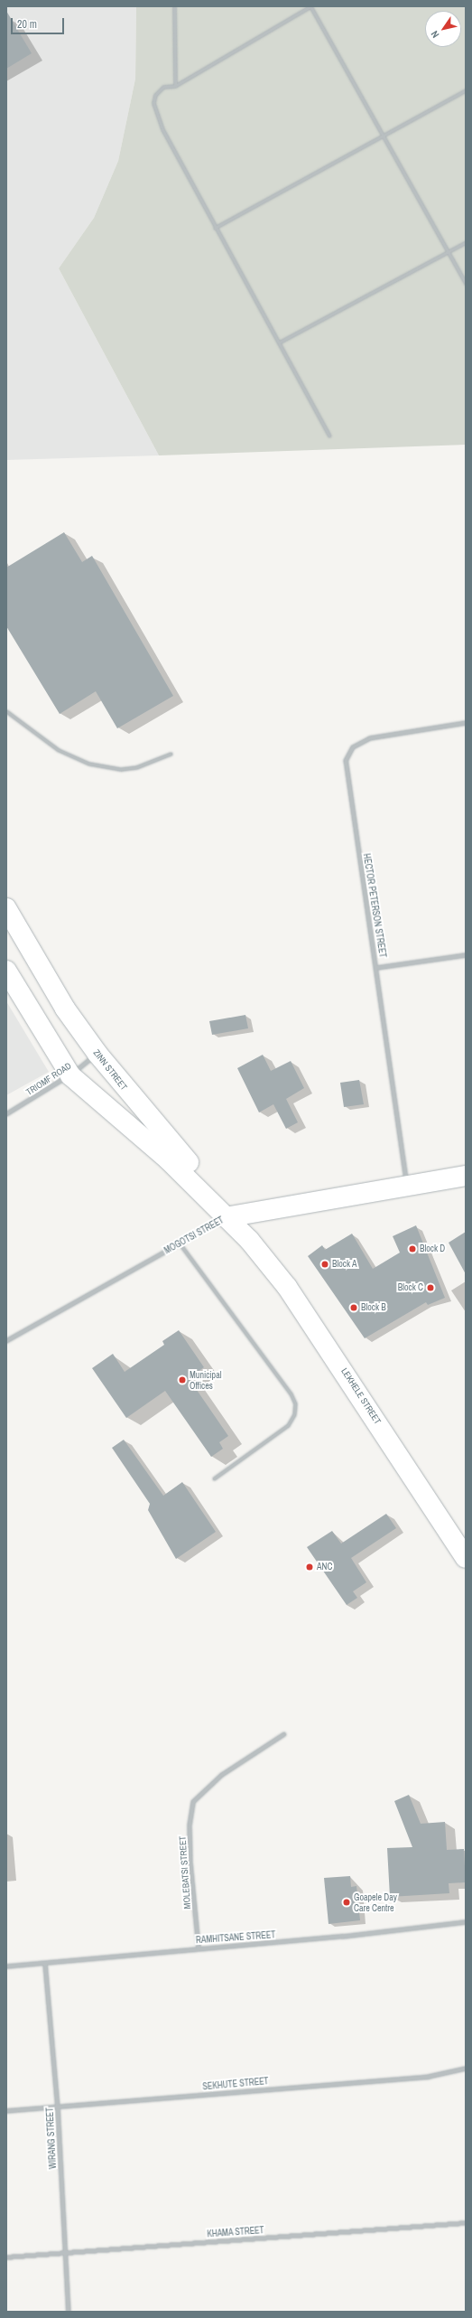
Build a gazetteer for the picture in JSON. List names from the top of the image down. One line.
{"streets":{"street":["HECTOR PETERSON STREET","ZINN STREET","TRIOMF ROAD","MOGOTSI STREET","LEKHELE STREET","MOLEBATSI STREET","RAMHITSANE STREET","SEKHUTE STREET","WIRANG STREET","KHAMA STREET"]},"crossings":[["HECTOR PETERSON STREET","MOGOTSI STREET"],["ZINN STREET","TRIOMF ROAD"],["ZINN STREET","MOGOTSI STREET"],["ZINN STREET","LEKHELE STREET"],["MOGOTSI STREET","LEKHELE STREET"],["MOLEBATSI STREET","RAMHITSANE STREET"],["RAMHITSANE STREET","WIRANG STREET"],["SEKHUTE STREET","WIRANG STREET"],["WIRANG STREET","KHAMA STREET"]],"places":["Block D","Block A","Block C","Block B","Municipal Offices","ANC","Goapele Day Care Centre"],"scale_bar":"20 m","north":"bottom left"}
